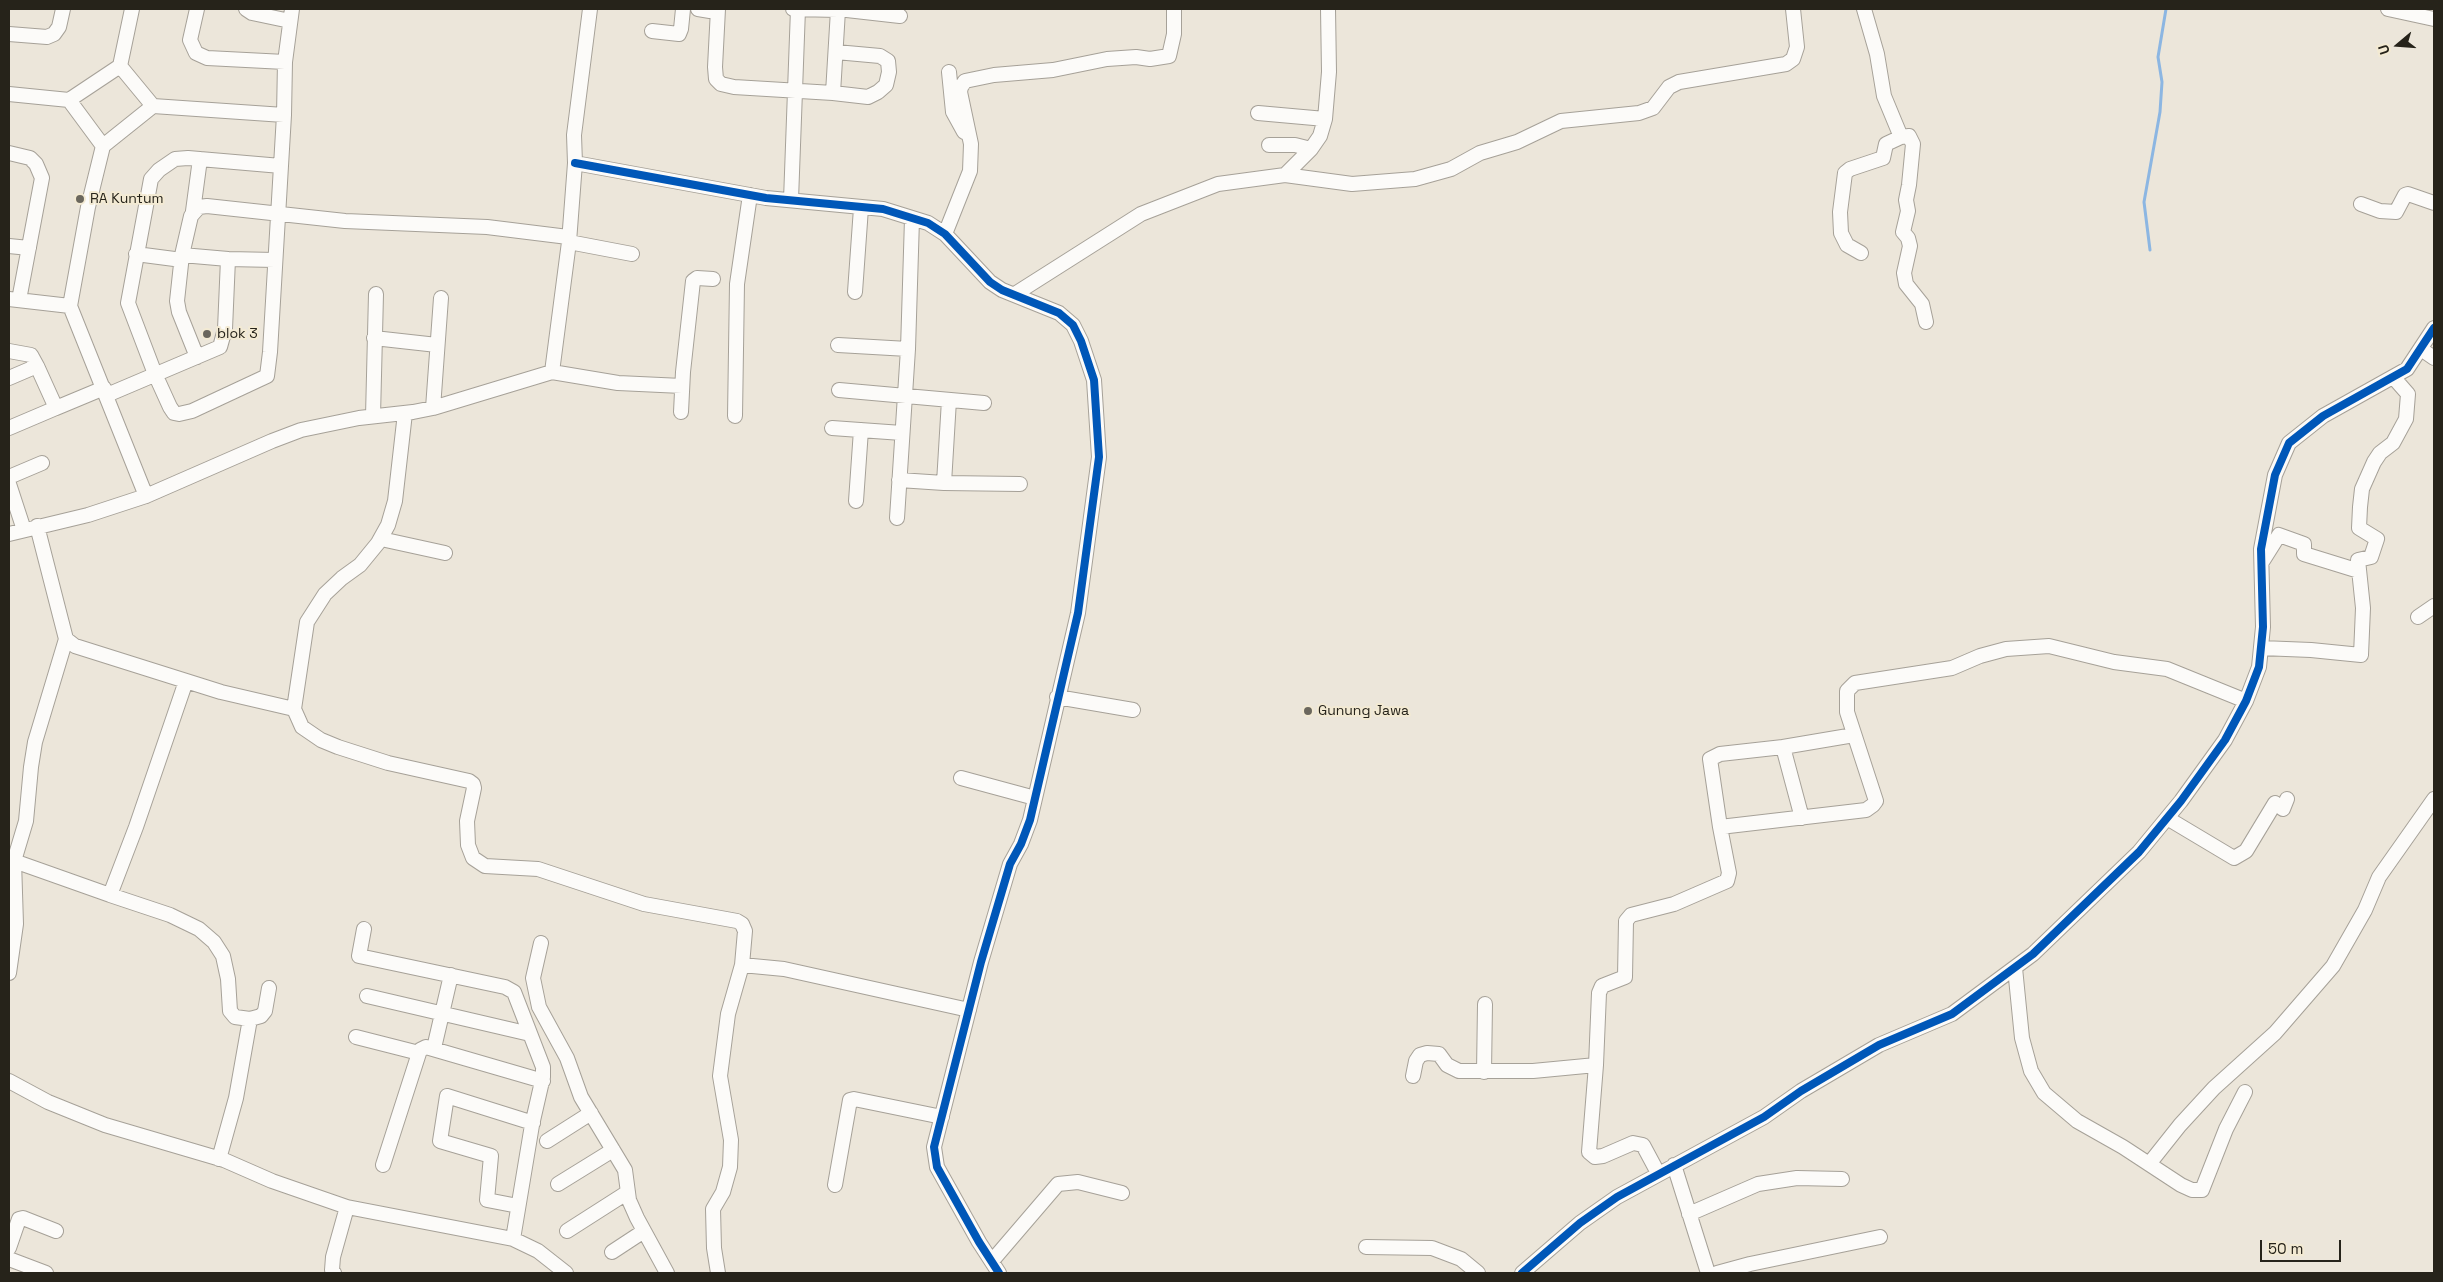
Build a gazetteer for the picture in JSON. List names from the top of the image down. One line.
{"places":["RA Kuntum","blok 3","Gunung Jawa"],"scale_bar":"50 m","north":"left"}
